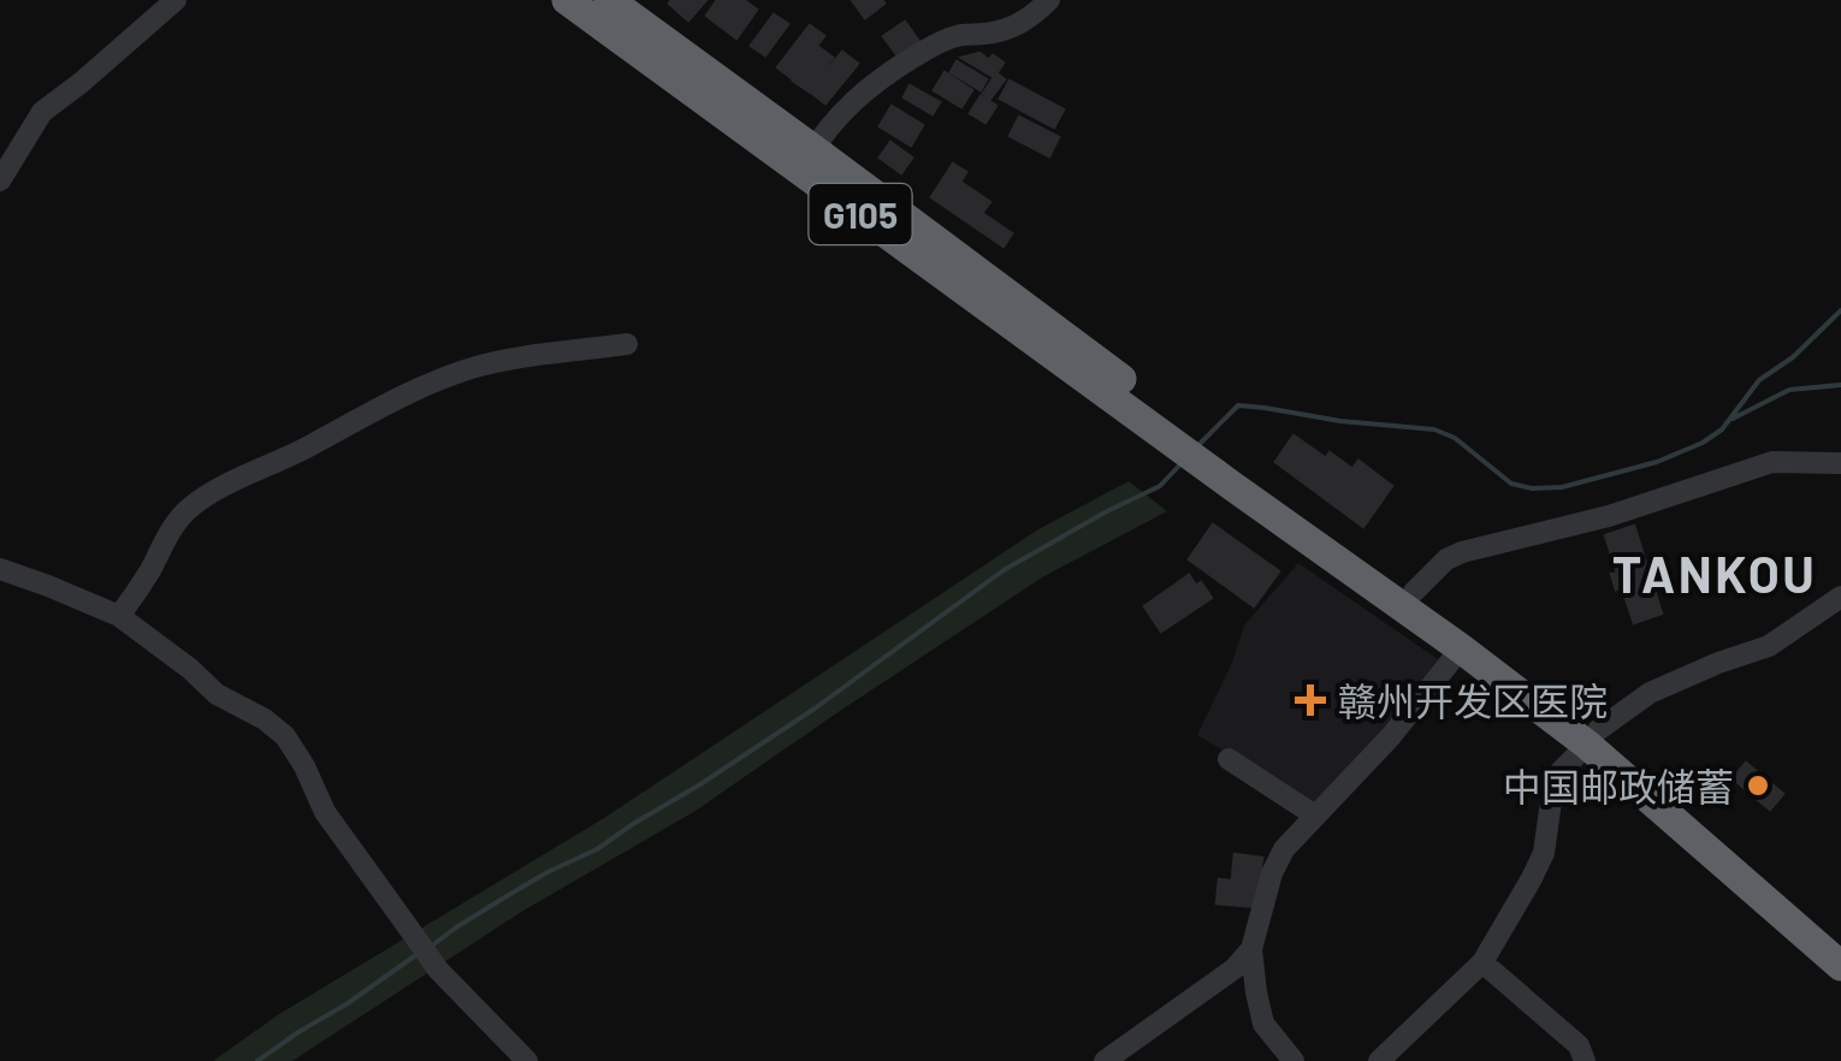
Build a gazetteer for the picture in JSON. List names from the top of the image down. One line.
{"streets":{"highway":["G105"]},"districts":["TANKOU"],"places":{"health":["赣州开发区医院"],"other":["中国邮政储蓄"]}}
